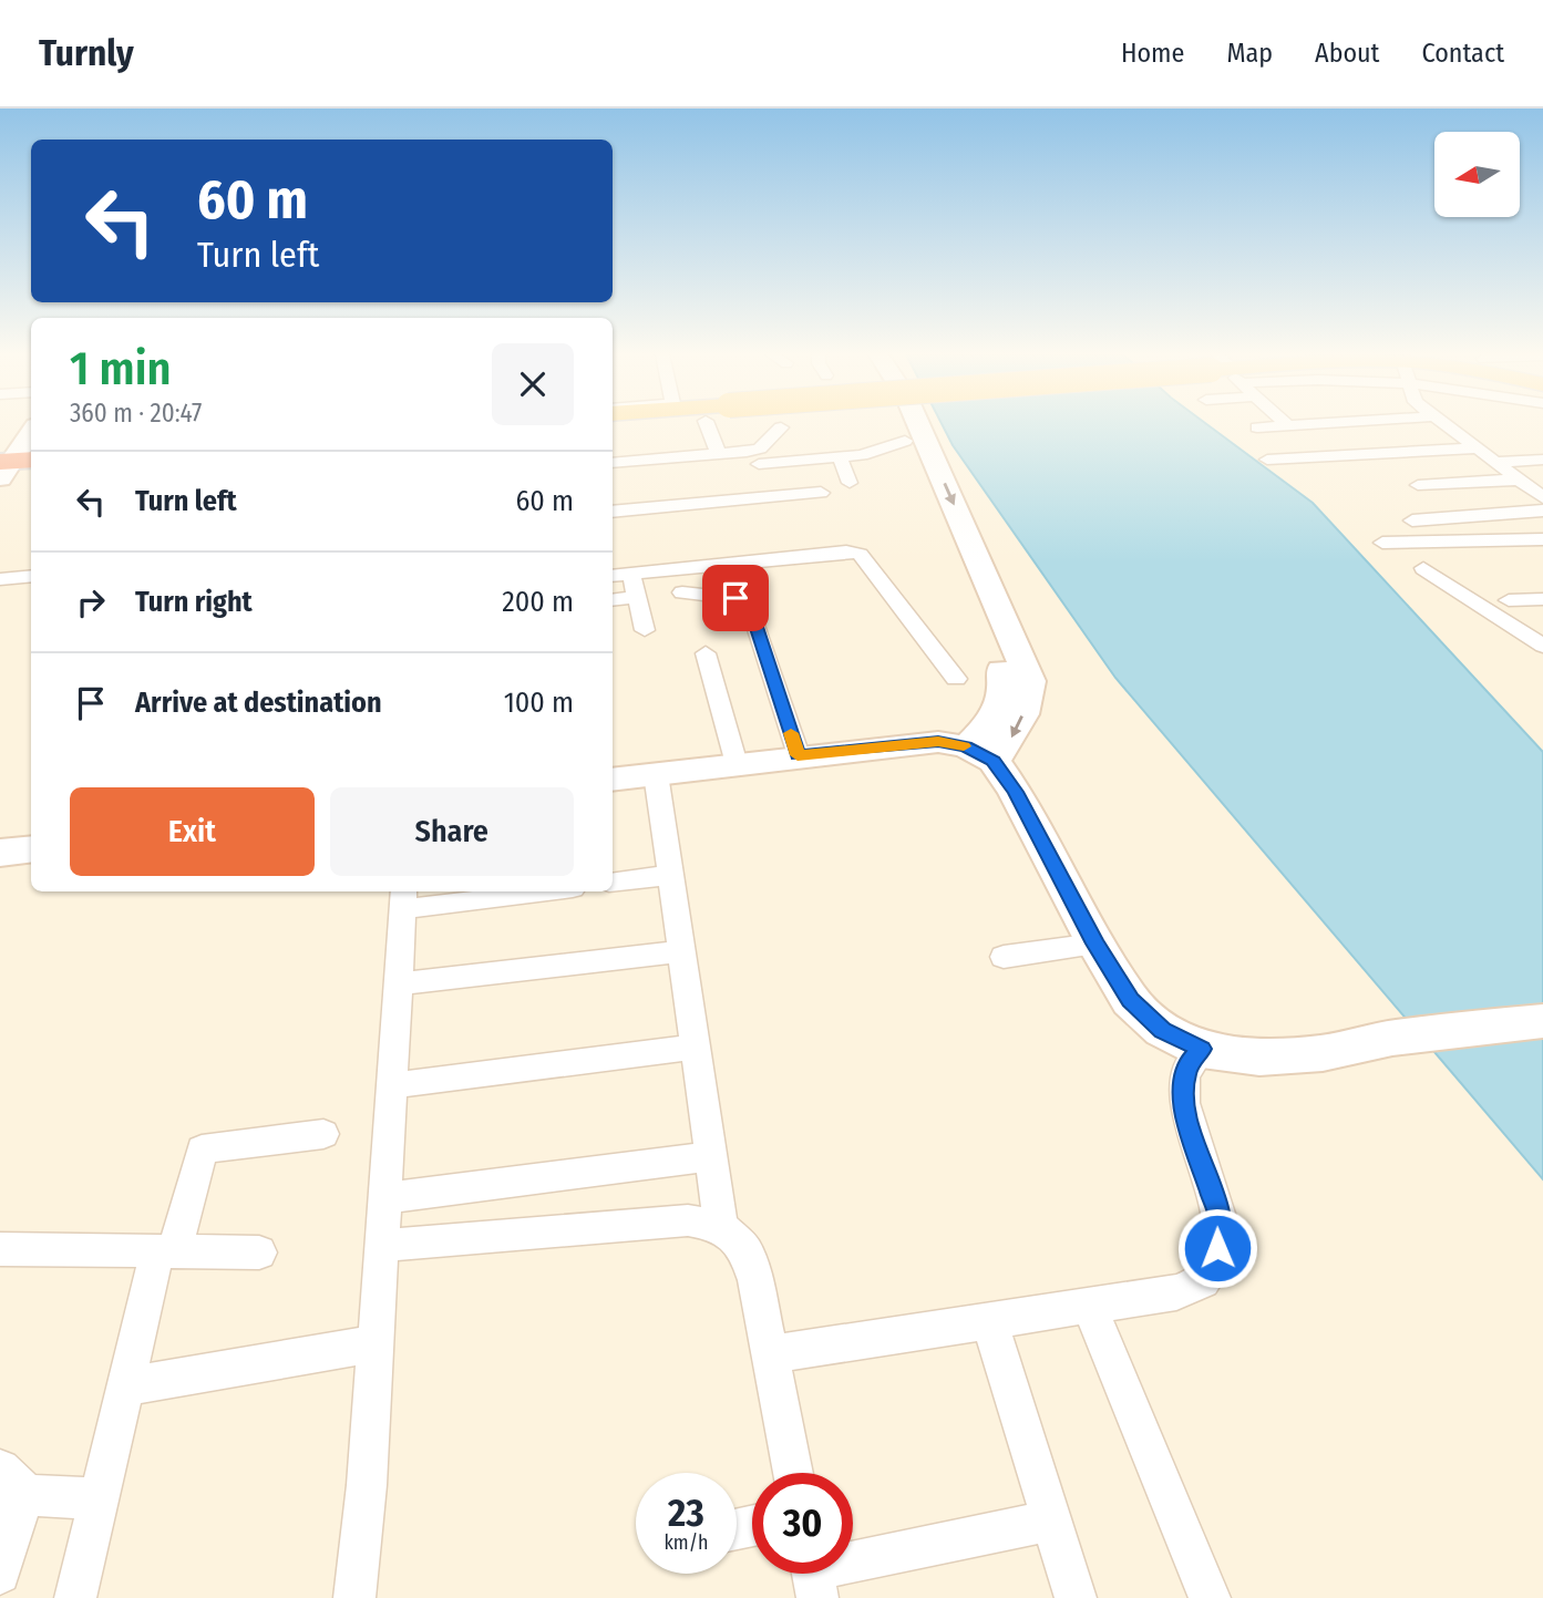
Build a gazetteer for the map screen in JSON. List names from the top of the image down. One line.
{"north":"left","page":{"header":"Turnly","nav":["Home","Map","About","Contact"],"turn":["60 m","Turn left"],"heading":["1 min","360 m · 20:47"],"list":[{"name":"Turn left","value":"60 m"},{"name":"Turn right","value":"200 m"},{"name":"Arrive at destination","value":"100 m"}],"buttons":["Exit","Share"],"speed":"23 km/h","limit":"30"}}
